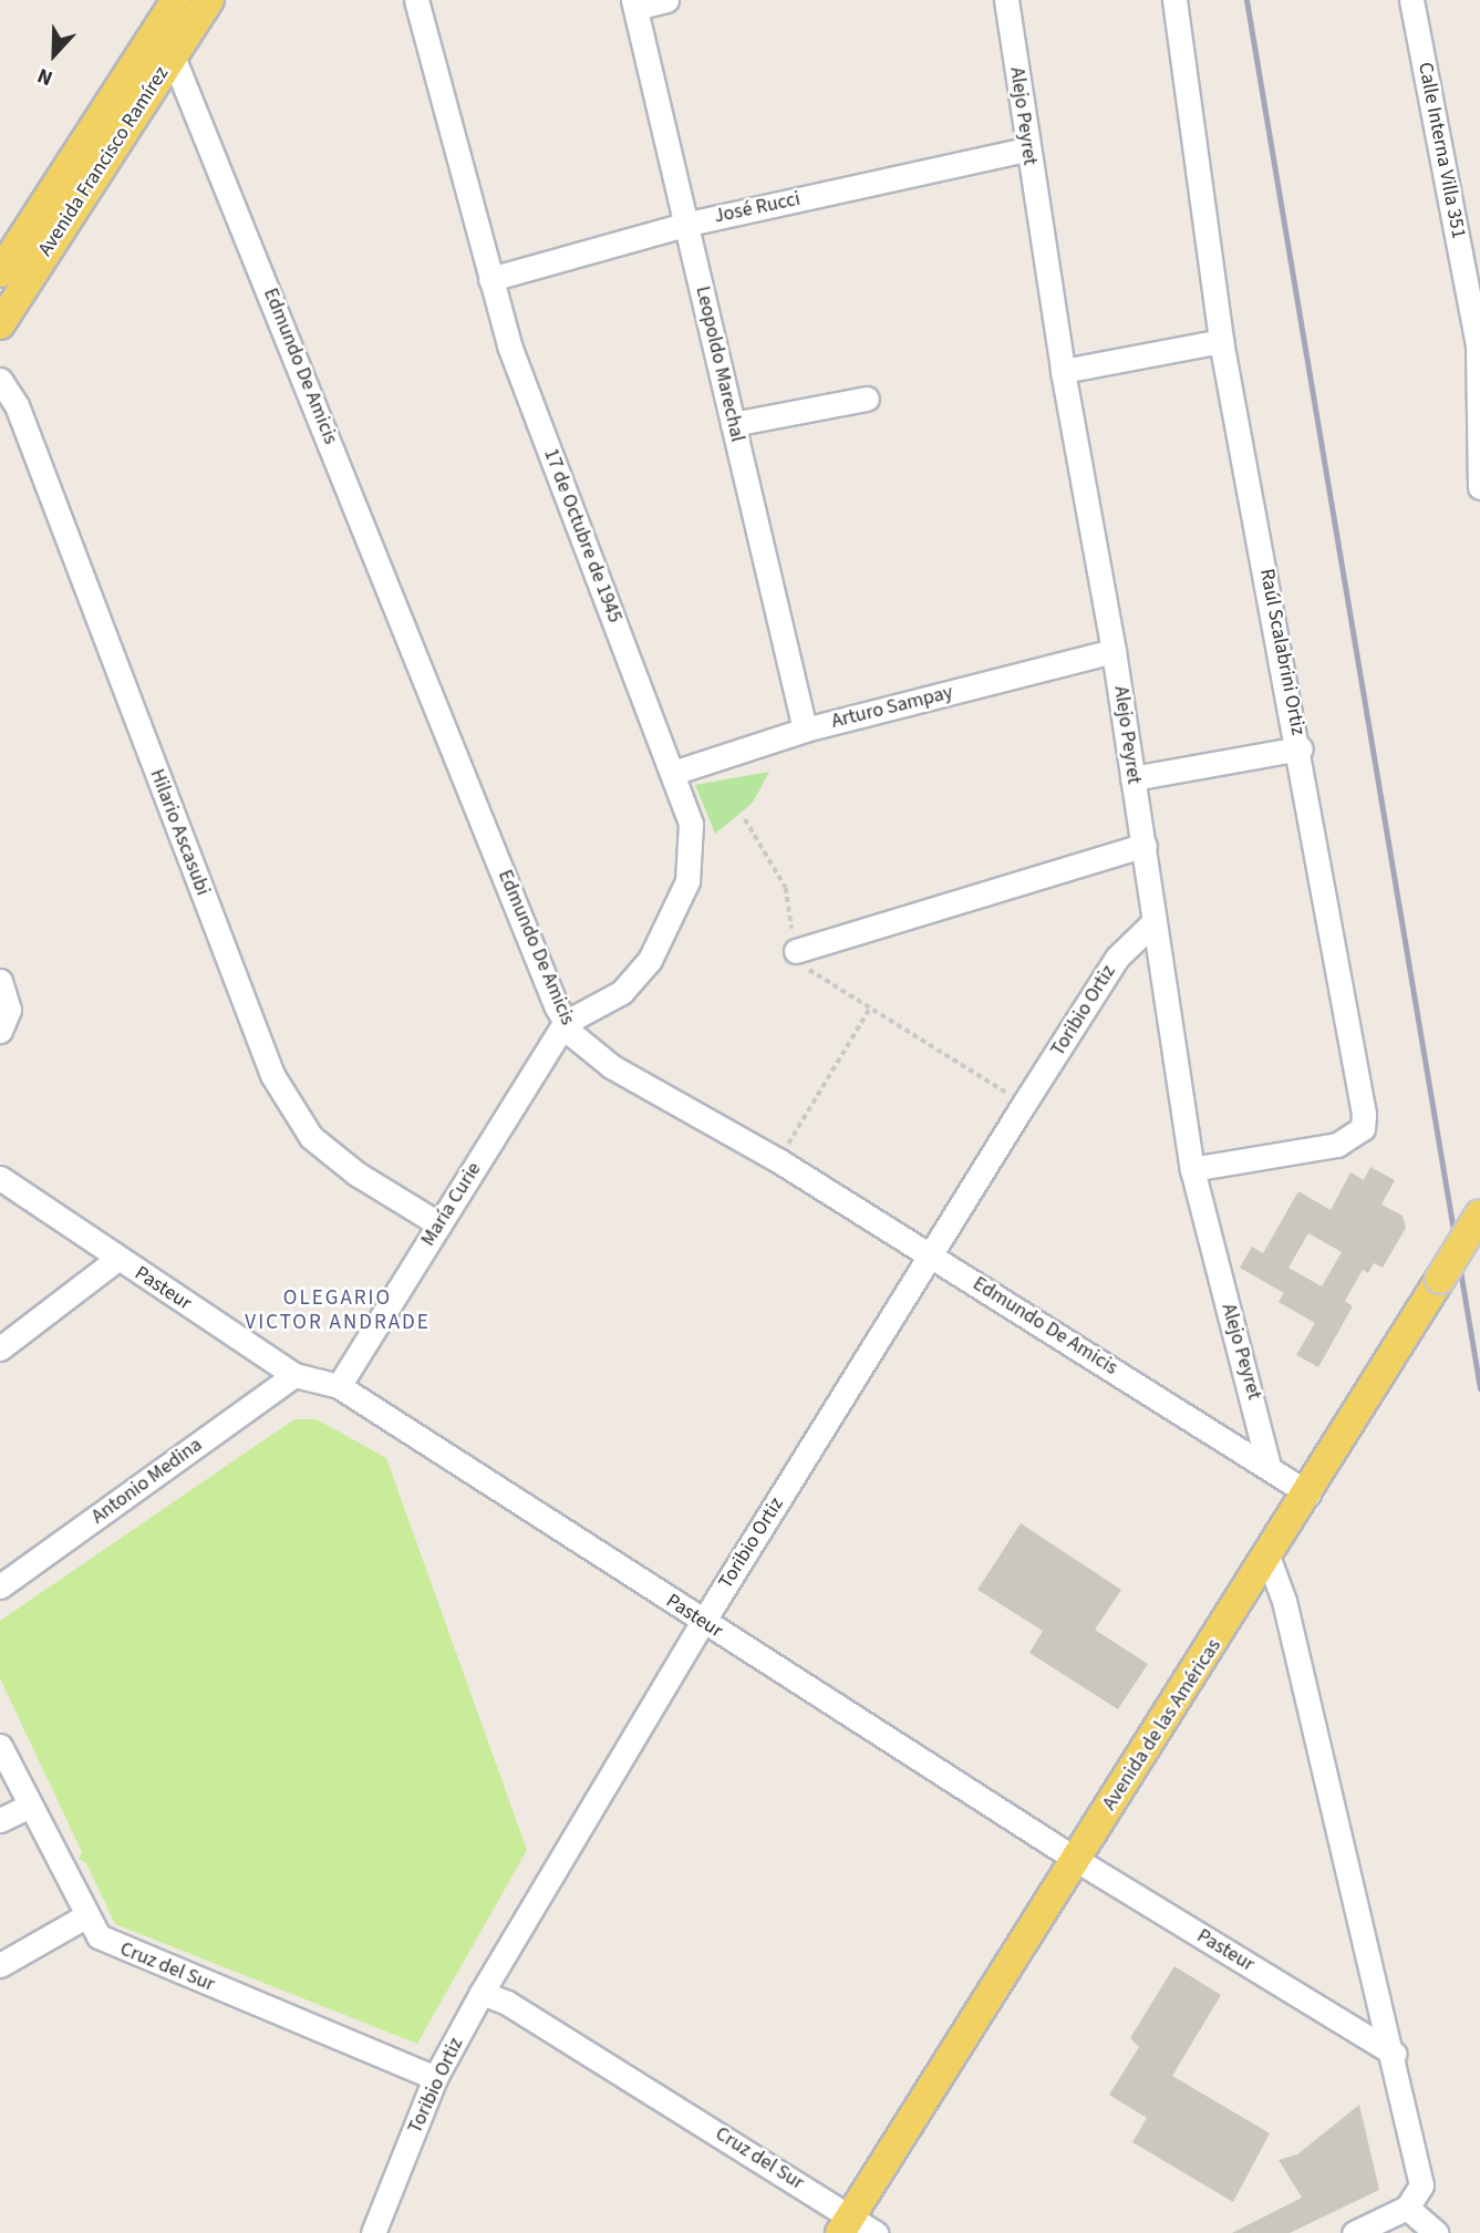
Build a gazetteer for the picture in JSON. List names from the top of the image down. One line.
{"streets":{"main road":["Avenida Francisco Ramírez","Avenida de las Américas"],"street":["Alejo Peyret","Calle Interna Villa 351","José Rucci","Leopoldo Marechal","Edmundo De Amicis","17 de Octubre de 1945","Raúl Scalabrini Ortiz","Arturo Sampay","Hilario Ascasubi","Toribio Ortiz","María Curie","Pasteur","Antonio Medina","Cruz del Sur"]},"crossings":[["Alejo Peyret","José Rucci"],["Alejo Peyret","Edmundo De Amicis"],["Alejo Peyret","Raúl Scalabrini Ortiz"],["Alejo Peyret","Arturo Sampay"],["Alejo Peyret","Toribio Ortiz"],["Avenida Francisco Ramírez","Edmundo De Amicis"],["José Rucci","Leopoldo Marechal"],["José Rucci","17 de Octubre de 1945"],["Leopoldo Marechal","Arturo Sampay"],["Edmundo De Amicis","17 de Octubre de 1945"],["Edmundo De Amicis","Toribio Ortiz"],["Edmundo De Amicis","María Curie"],["Edmundo De Amicis","Avenida de las Américas"],["17 de Octubre de 1945","Arturo Sampay"],["17 de Octubre de 1945","María Curie"],["Hilario Ascasubi","María Curie"],["Toribio Ortiz","Pasteur"],["Toribio Ortiz","Cruz del Sur"],["María Curie","Pasteur"],["Pasteur","Antonio Medina"],["Pasteur","Avenida de las Américas"],["Avenida de las Américas","Cruz del Sur"]],"districts":["OLEGARIO VICTOR ANDRADE"],"north":"bottom"}
